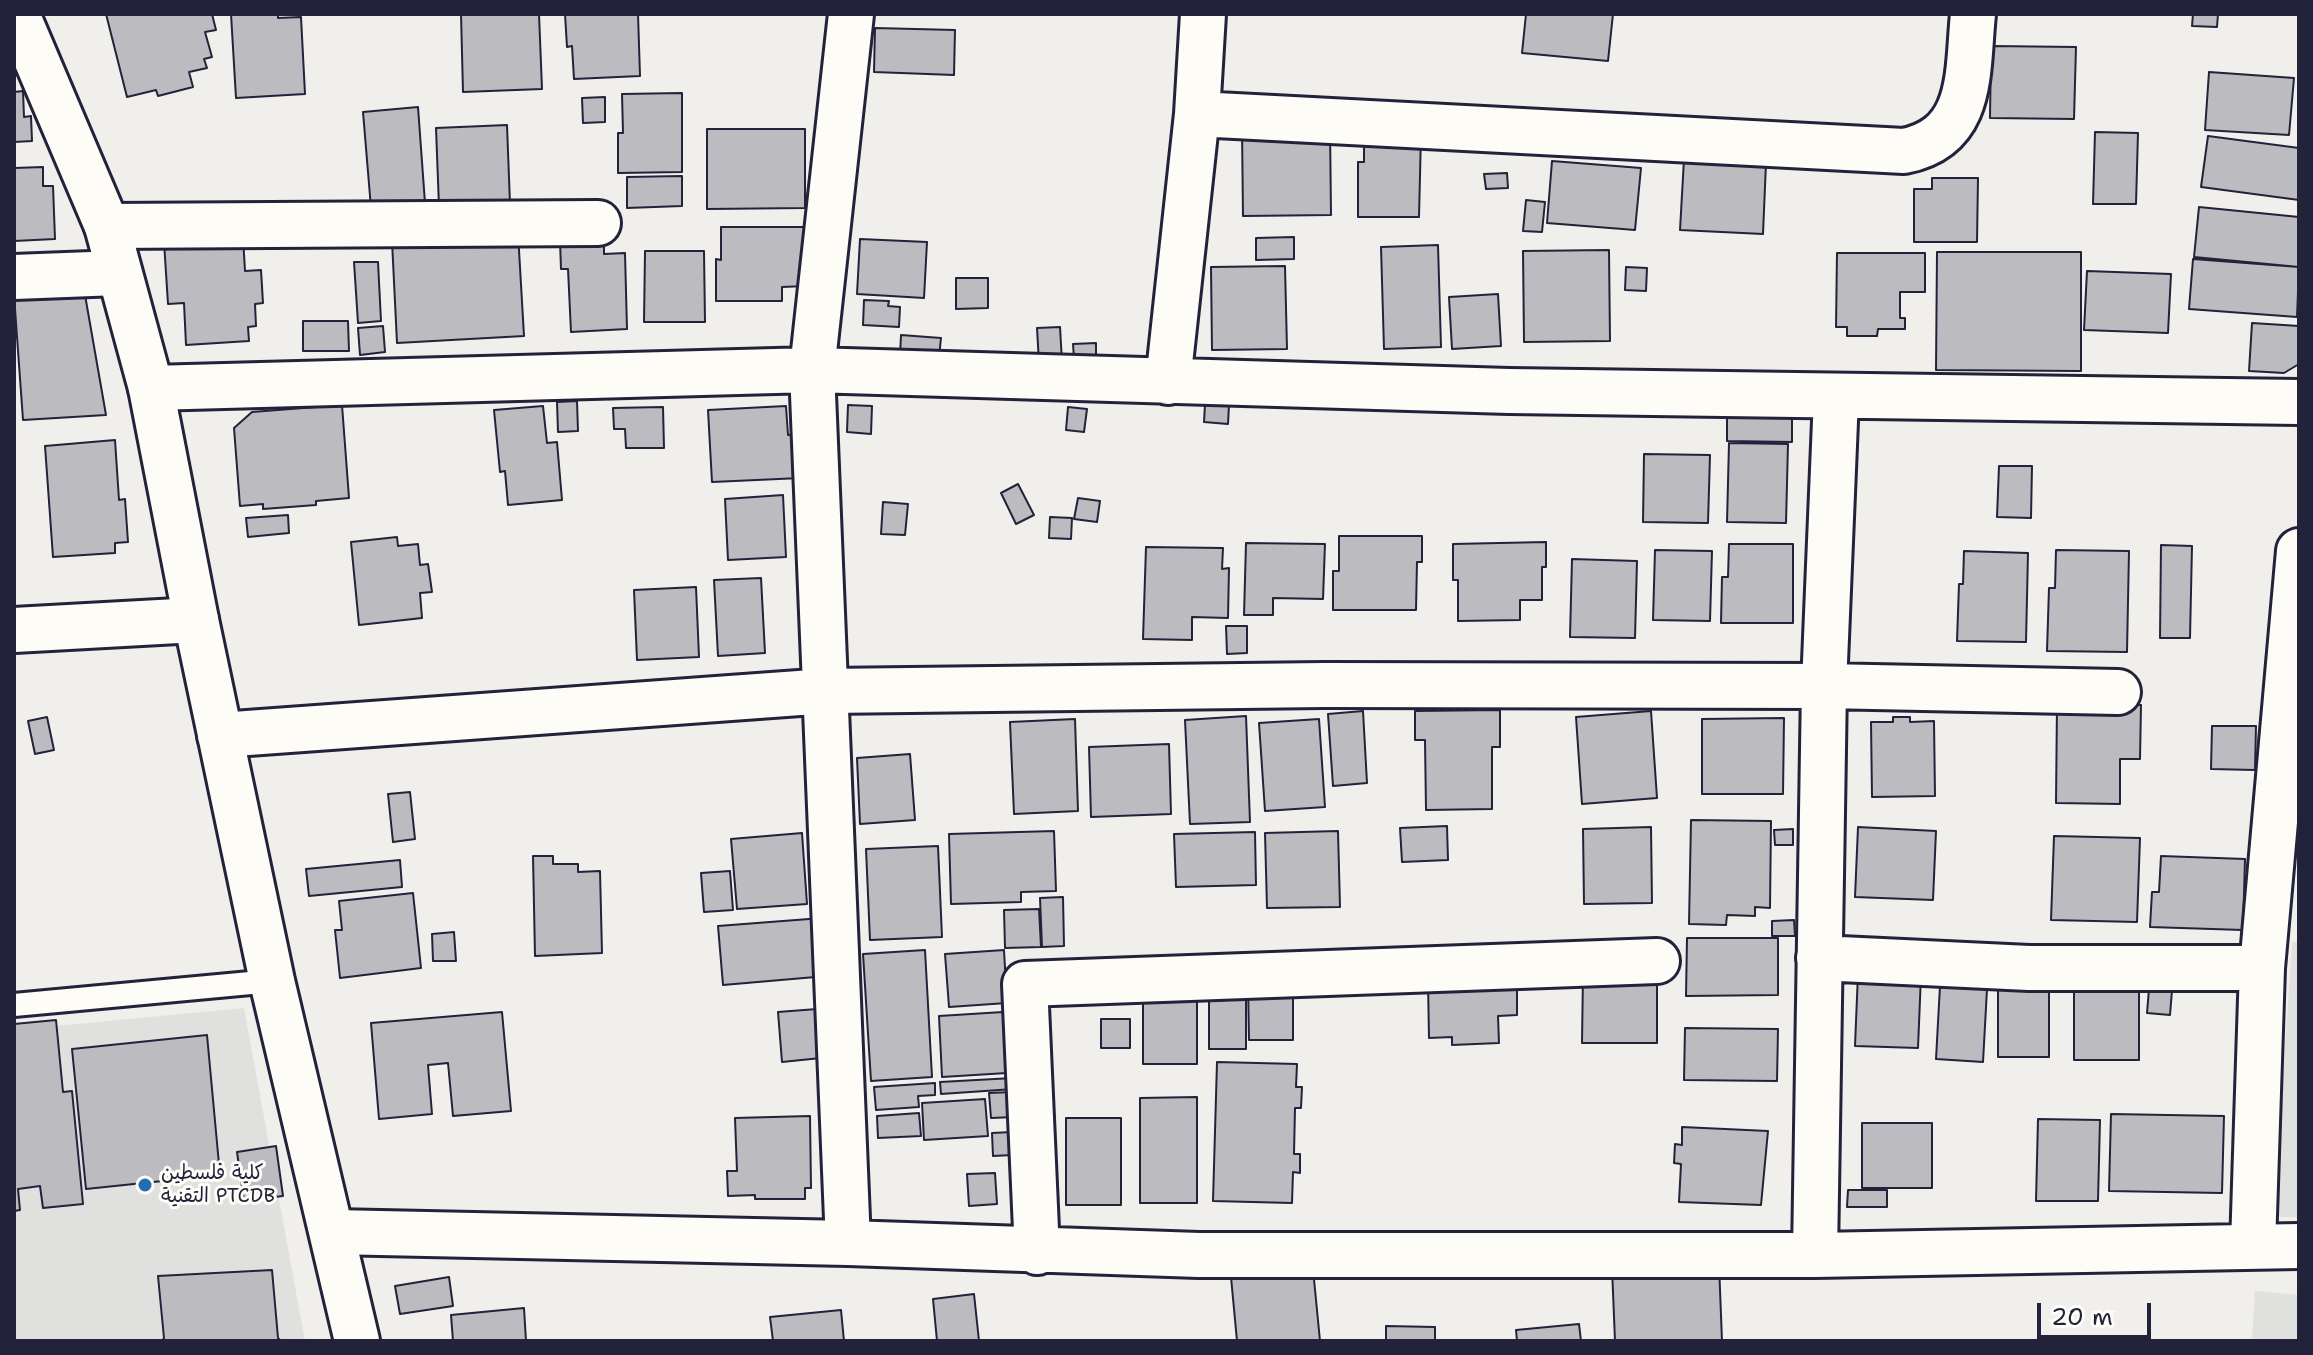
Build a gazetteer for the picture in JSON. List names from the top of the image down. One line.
{"places":["كلية فلسطين التقنية PTCDB"],"scale_bar":"20 m"}
